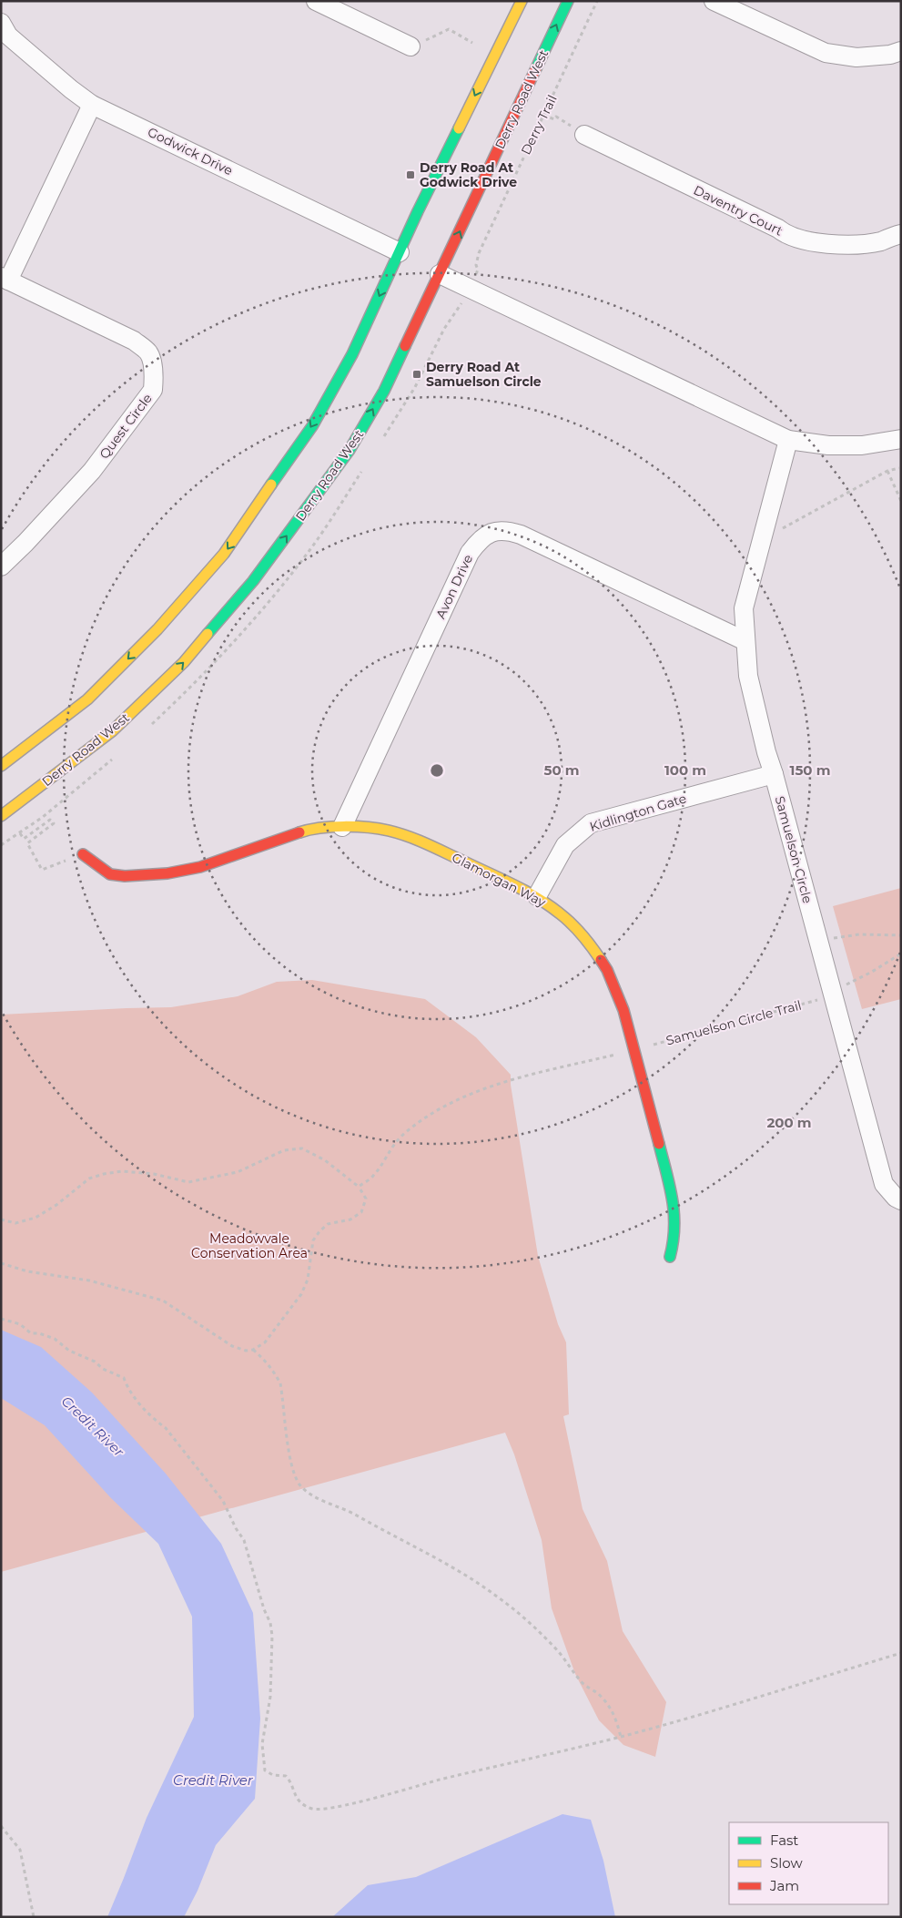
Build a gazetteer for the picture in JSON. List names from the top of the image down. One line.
{"streets":{"main road":["Derry Road West","Glamorgan Way"],"street":["Godwick Drive","Daventry Court","Quest Circle","Avon Drive","Kidlington Gate","Samuelson Circle"],"path":["Derry Trail","Samuelson Circle Trail"]},"crossings":[["Godwick Drive","Quest Circle"],["Avon Drive","Samuelson Circle"],["Avon Drive","Glamorgan Way"],["Kidlington Gate","Samuelson Circle"],["Kidlington Gate","Glamorgan Way"]],"water":["Credit River"],"parks":["Meadowvale Conservation Area"],"places":{"transit":["Derry Road At Godwick Drive","Derry Road At Samuelson Circle"]},"legend":["Fast","Slow","Jam"],"rings":["50 m","100 m","150 m","200 m"]}
